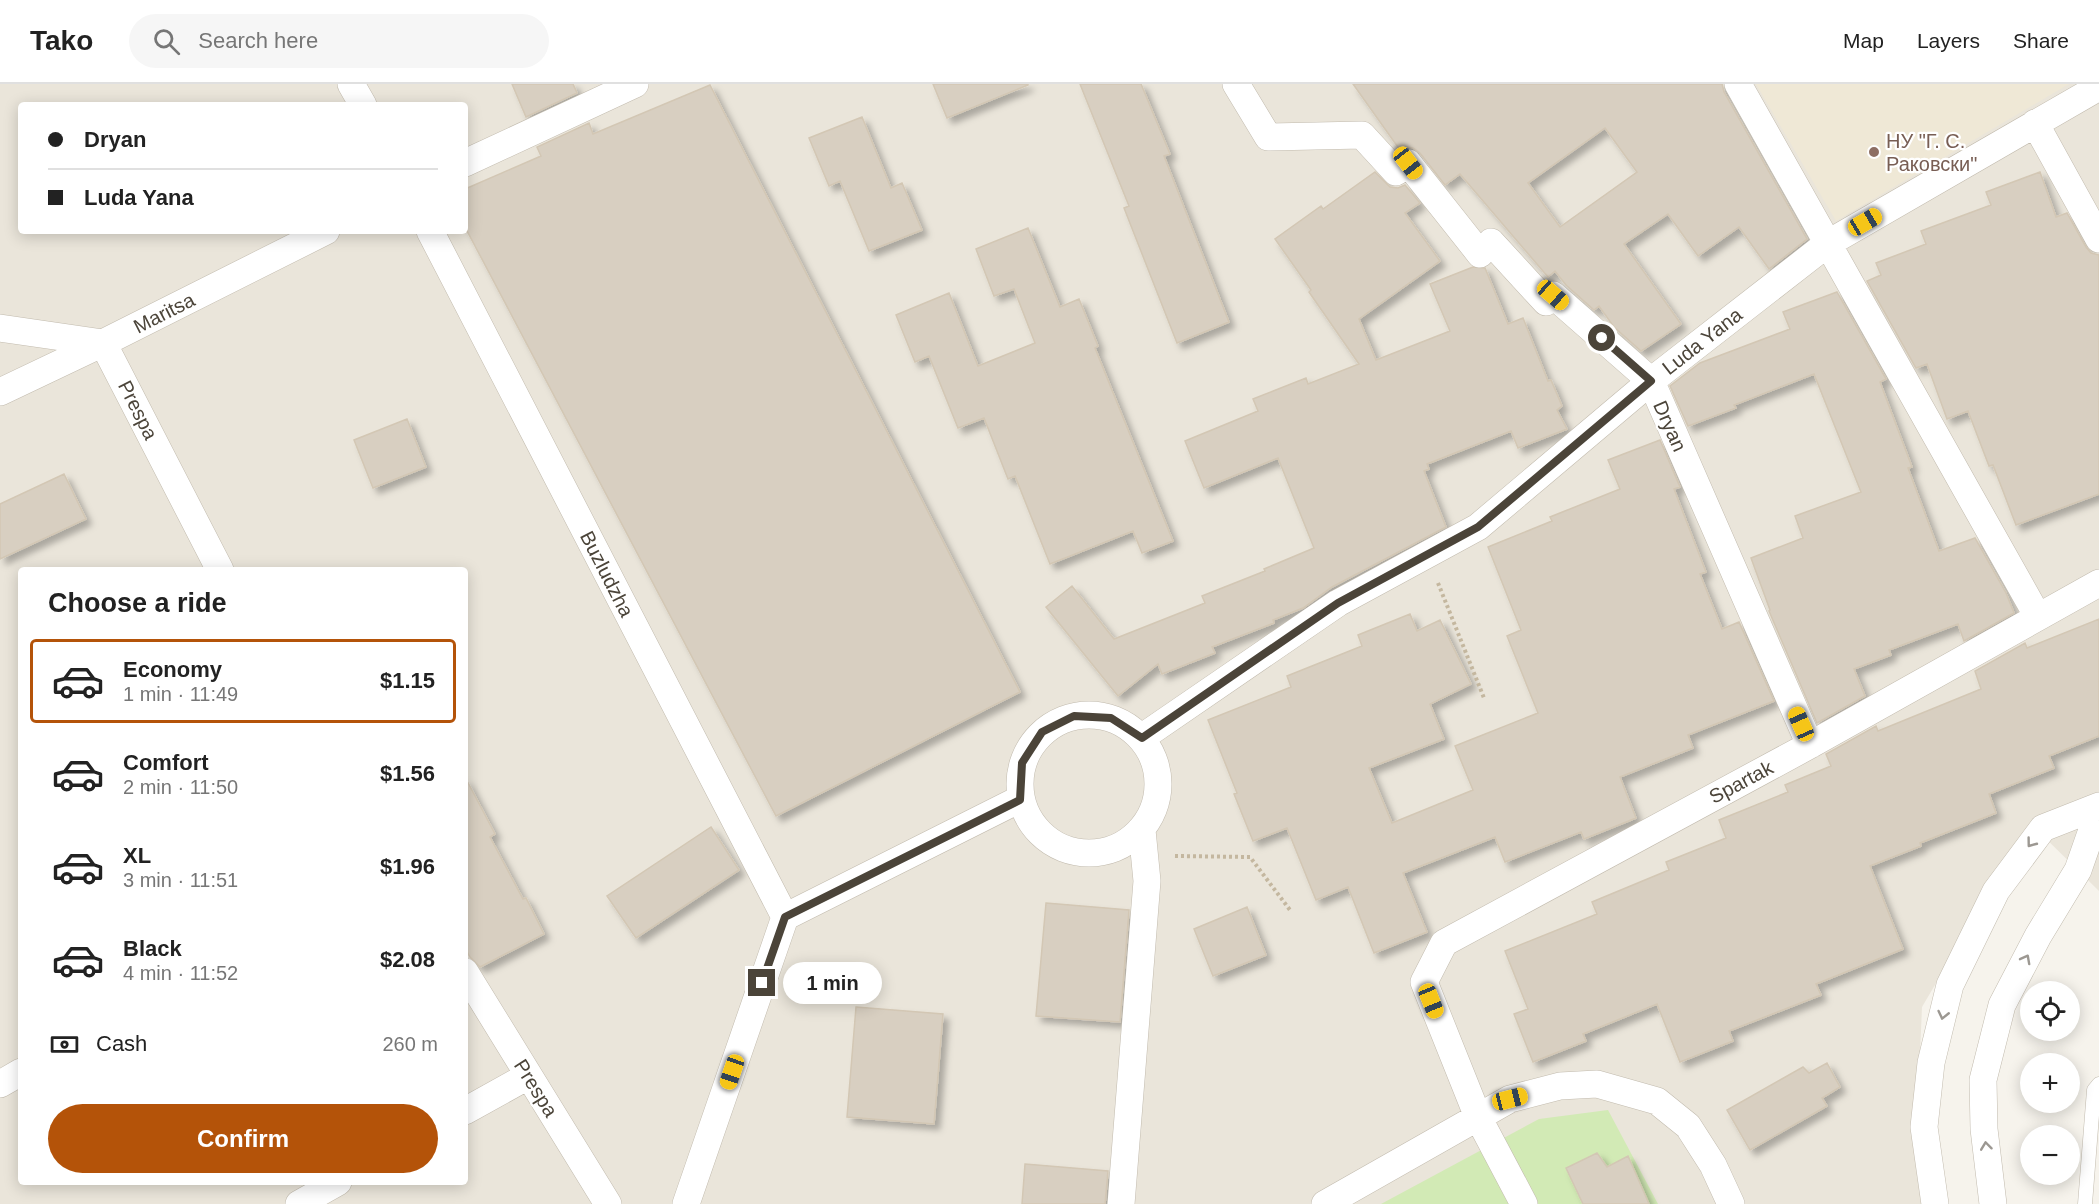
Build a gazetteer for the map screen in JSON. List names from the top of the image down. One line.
{"streets":{"street":["Maritsa","Luda Yana","Prespa","Dryan","Buzludzha","Spartak"]},"crossings":[["Maritsa","Prespa"],["Luda Yana","Dryan"],["Dryan","Spartak"]],"places":["НУ \"Г. С. Раковски\""],"page":{"header":"Tako","search":"Search here","nav":["Map","Layers","Share"],"banner":["Dryan","Luda Yana"],"heading":"Choose a ride","list":[{"name":"Economy","note":"1 min · 11:49","value":"$1.15"},{"name":"Comfort","note":"2 min · 11:50","value":"$1.56"},{"name":"XL","note":"3 min · 11:51","value":"$1.96"},{"name":"Black","note":"4 min · 11:52","value":"$2.08"}],"bubble":"1 min","map_buttons":["+","−"],"pay":["Cash","260 m"],"buttons":"Confirm"}}
